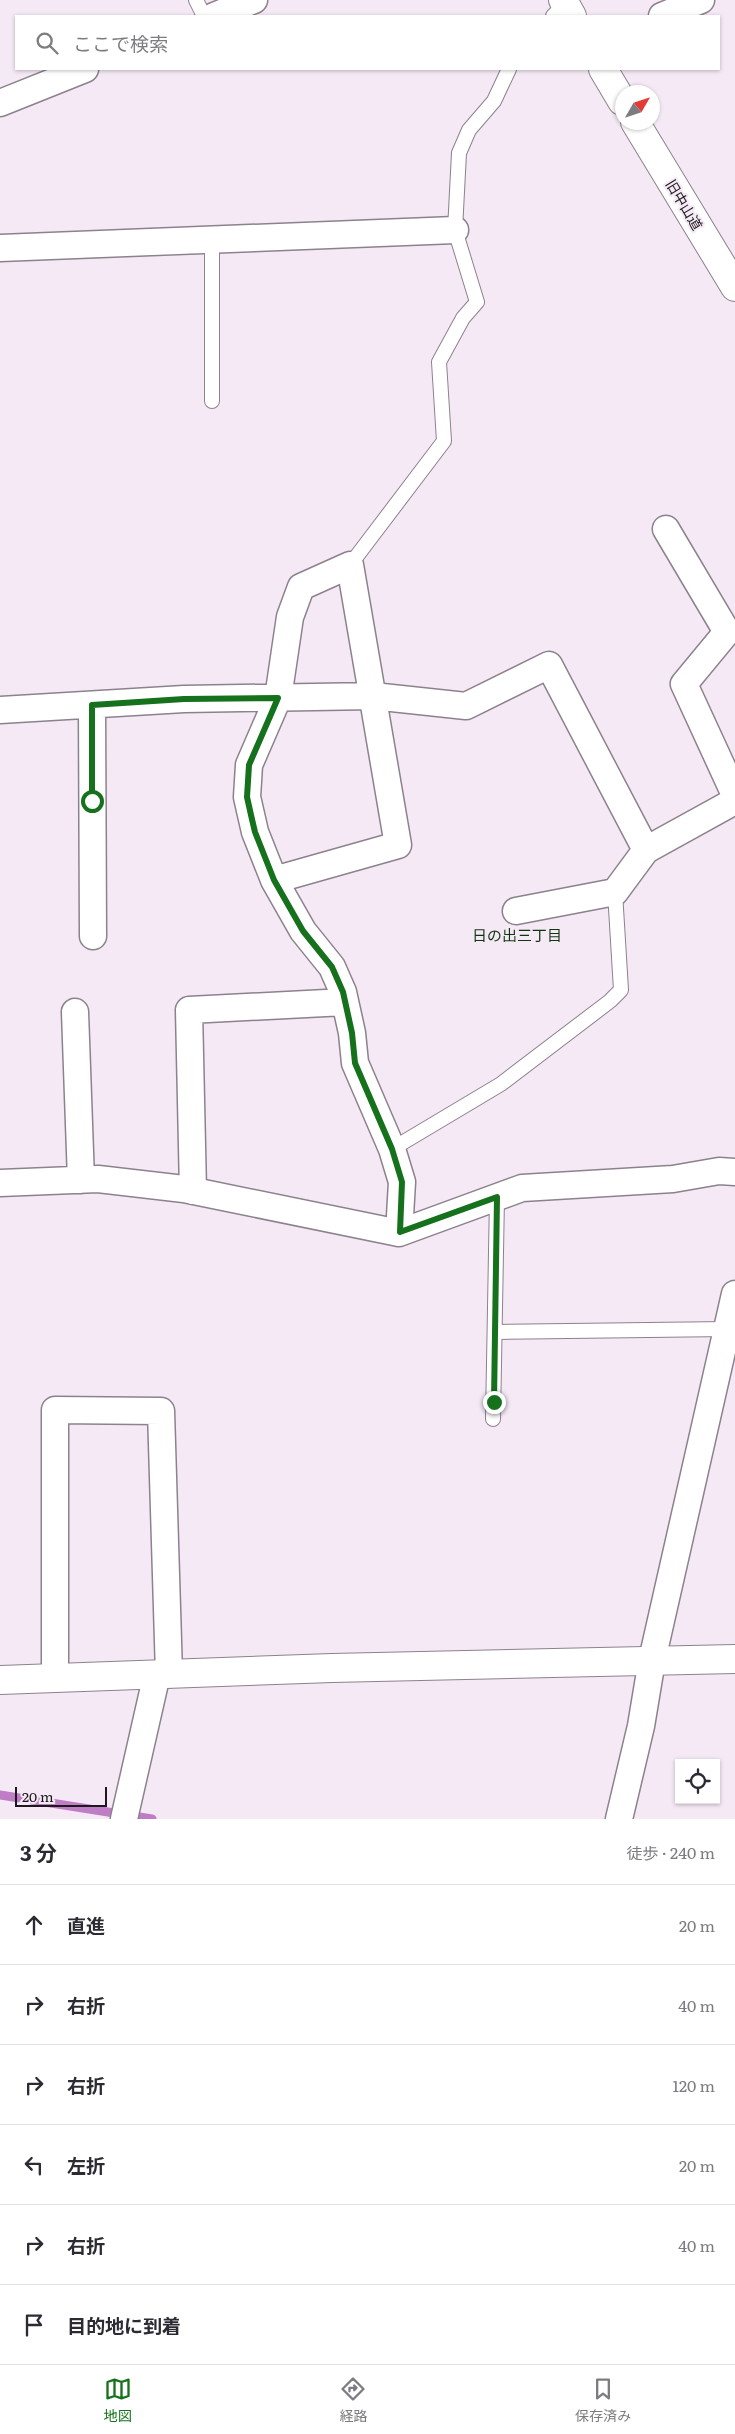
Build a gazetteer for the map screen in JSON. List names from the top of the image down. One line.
{"streets":{"street":["旧中山道"]},"districts":["日の出三丁目"],"scale_bar":"20 m","north":"top right","page":{"search":"ここで検索","scale":"20 m","heading":["3 分","徒歩 · 240 m"],"list":[["直進","20 m"],["右折","40 m"],["右折","120 m"],["左折","20 m"],["右折","40 m"],"目的地に到着"],"nav":["地図","経路","保存済み"]}}
